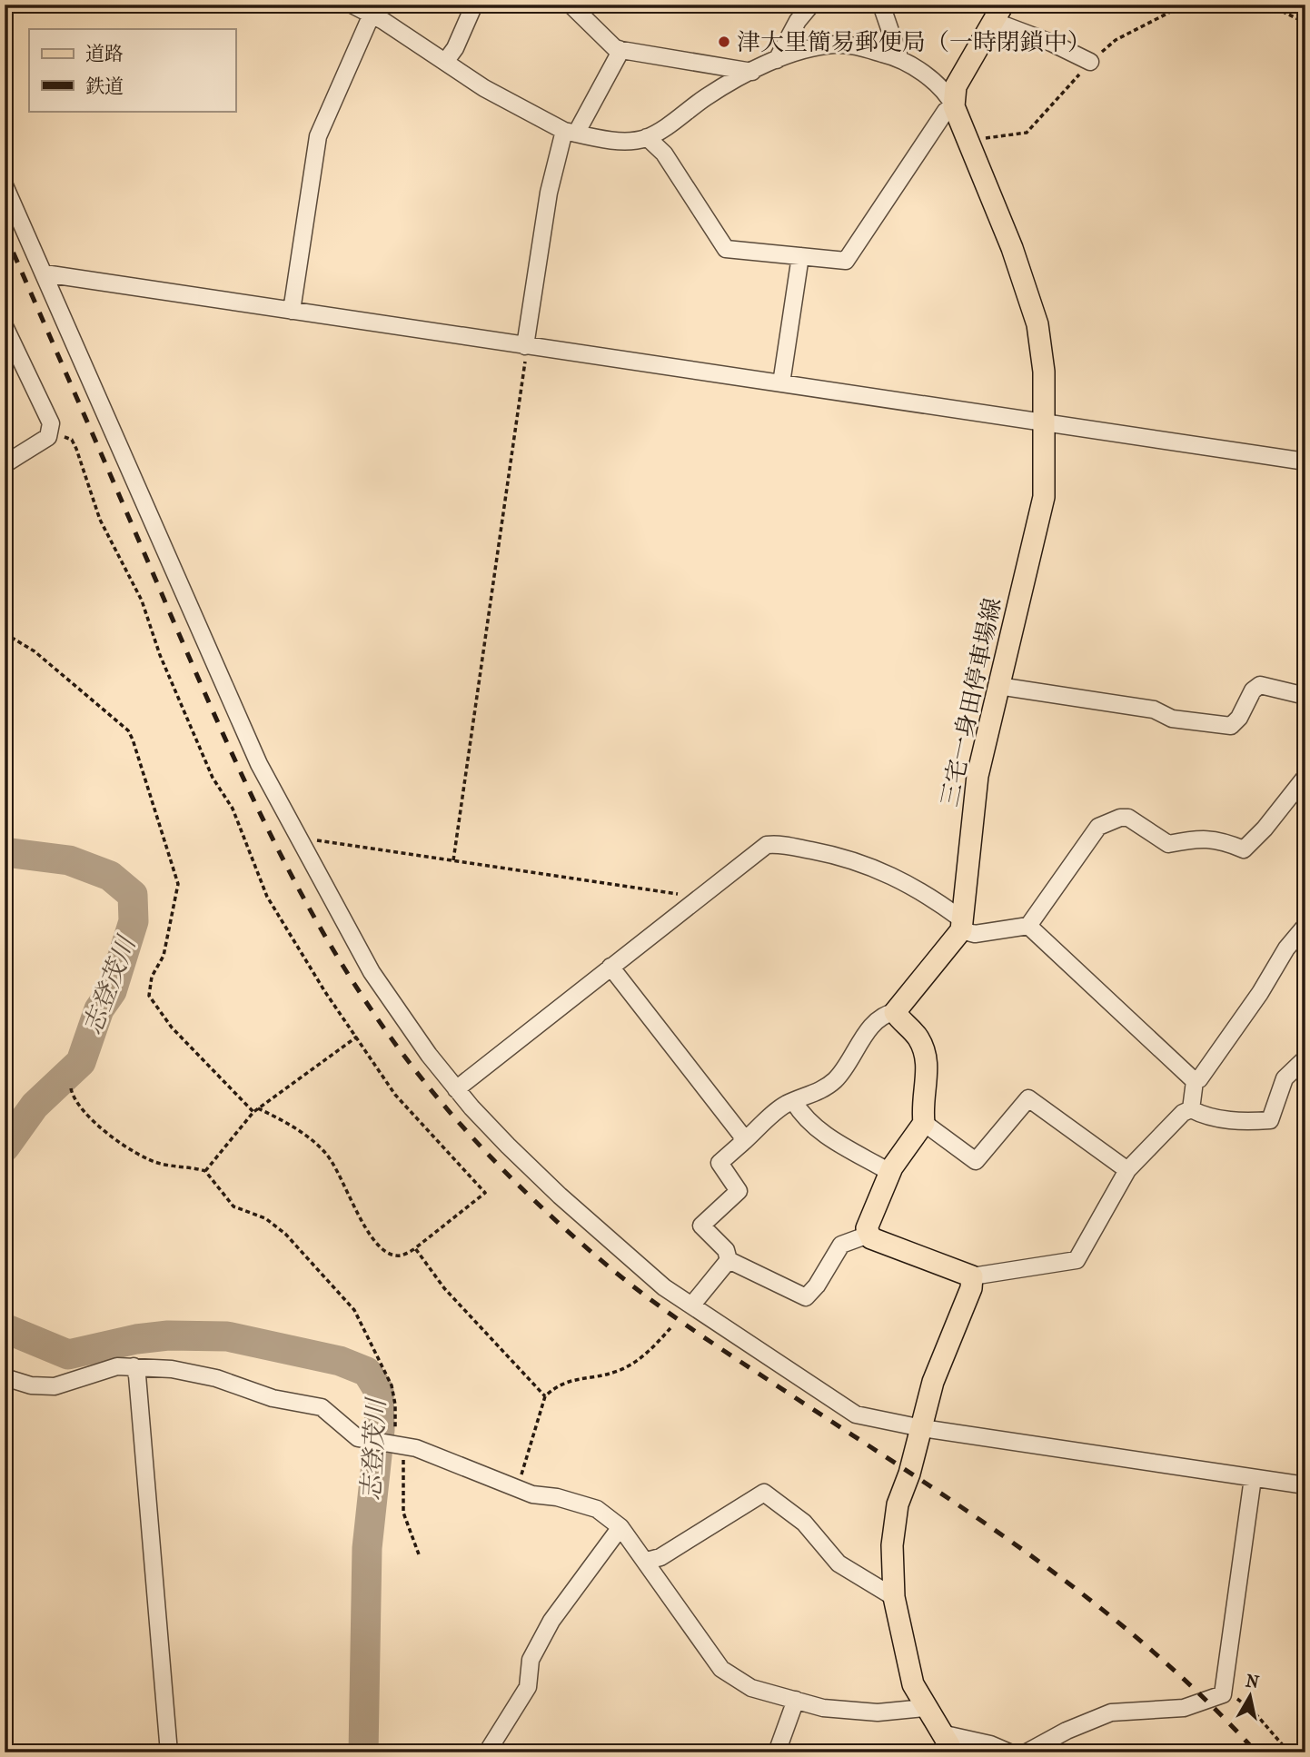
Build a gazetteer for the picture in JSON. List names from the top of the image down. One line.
{"streets":{"main road":["三宅一身田停車場線"]},"water":["志登茂川"],"places":["津大里簡易郵便局（一時閉鎖中）"],"legend":["道路","鉄道"],"north":"top"}
